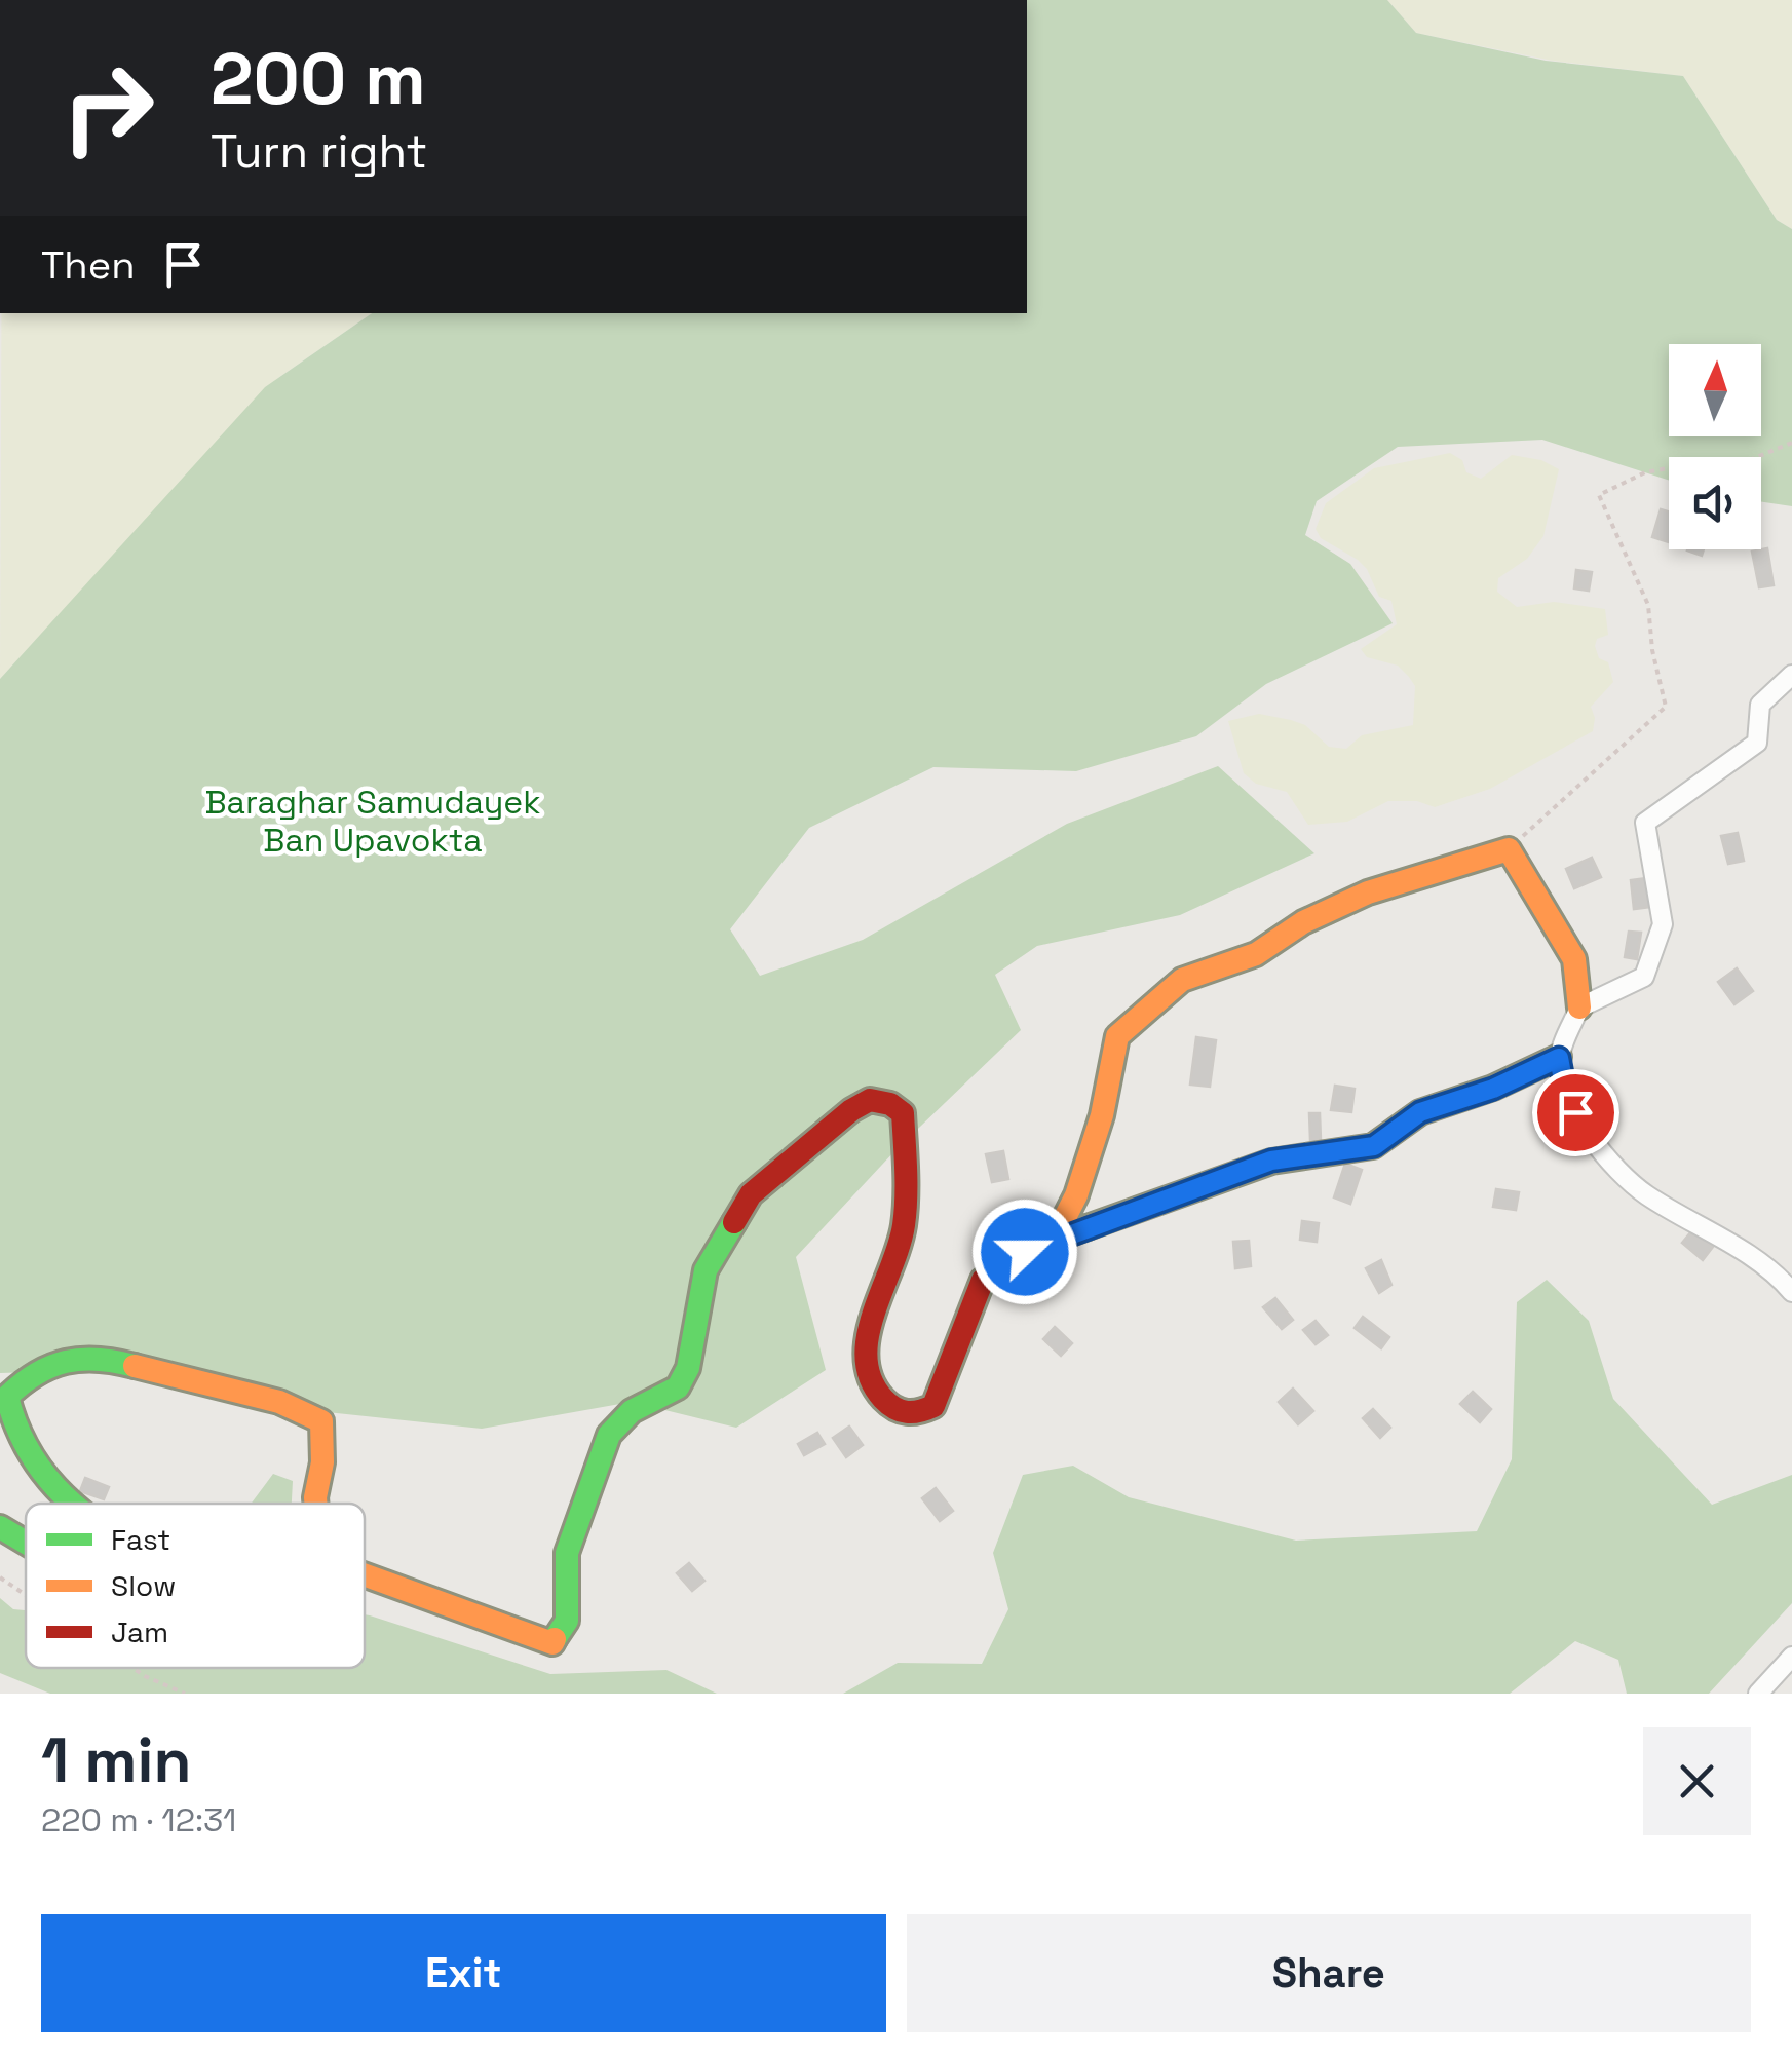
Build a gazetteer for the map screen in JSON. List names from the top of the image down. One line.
{"parks":["Baraghar Samudayek Ban Upavokta"],"legend":["Fast","Slow","Jam"],"north":"top","page":{"turn":["200 m","Turn right"],"then":"Then","heading":["1 min","220 m · 12:31"],"buttons":["Exit","Share"]}}
